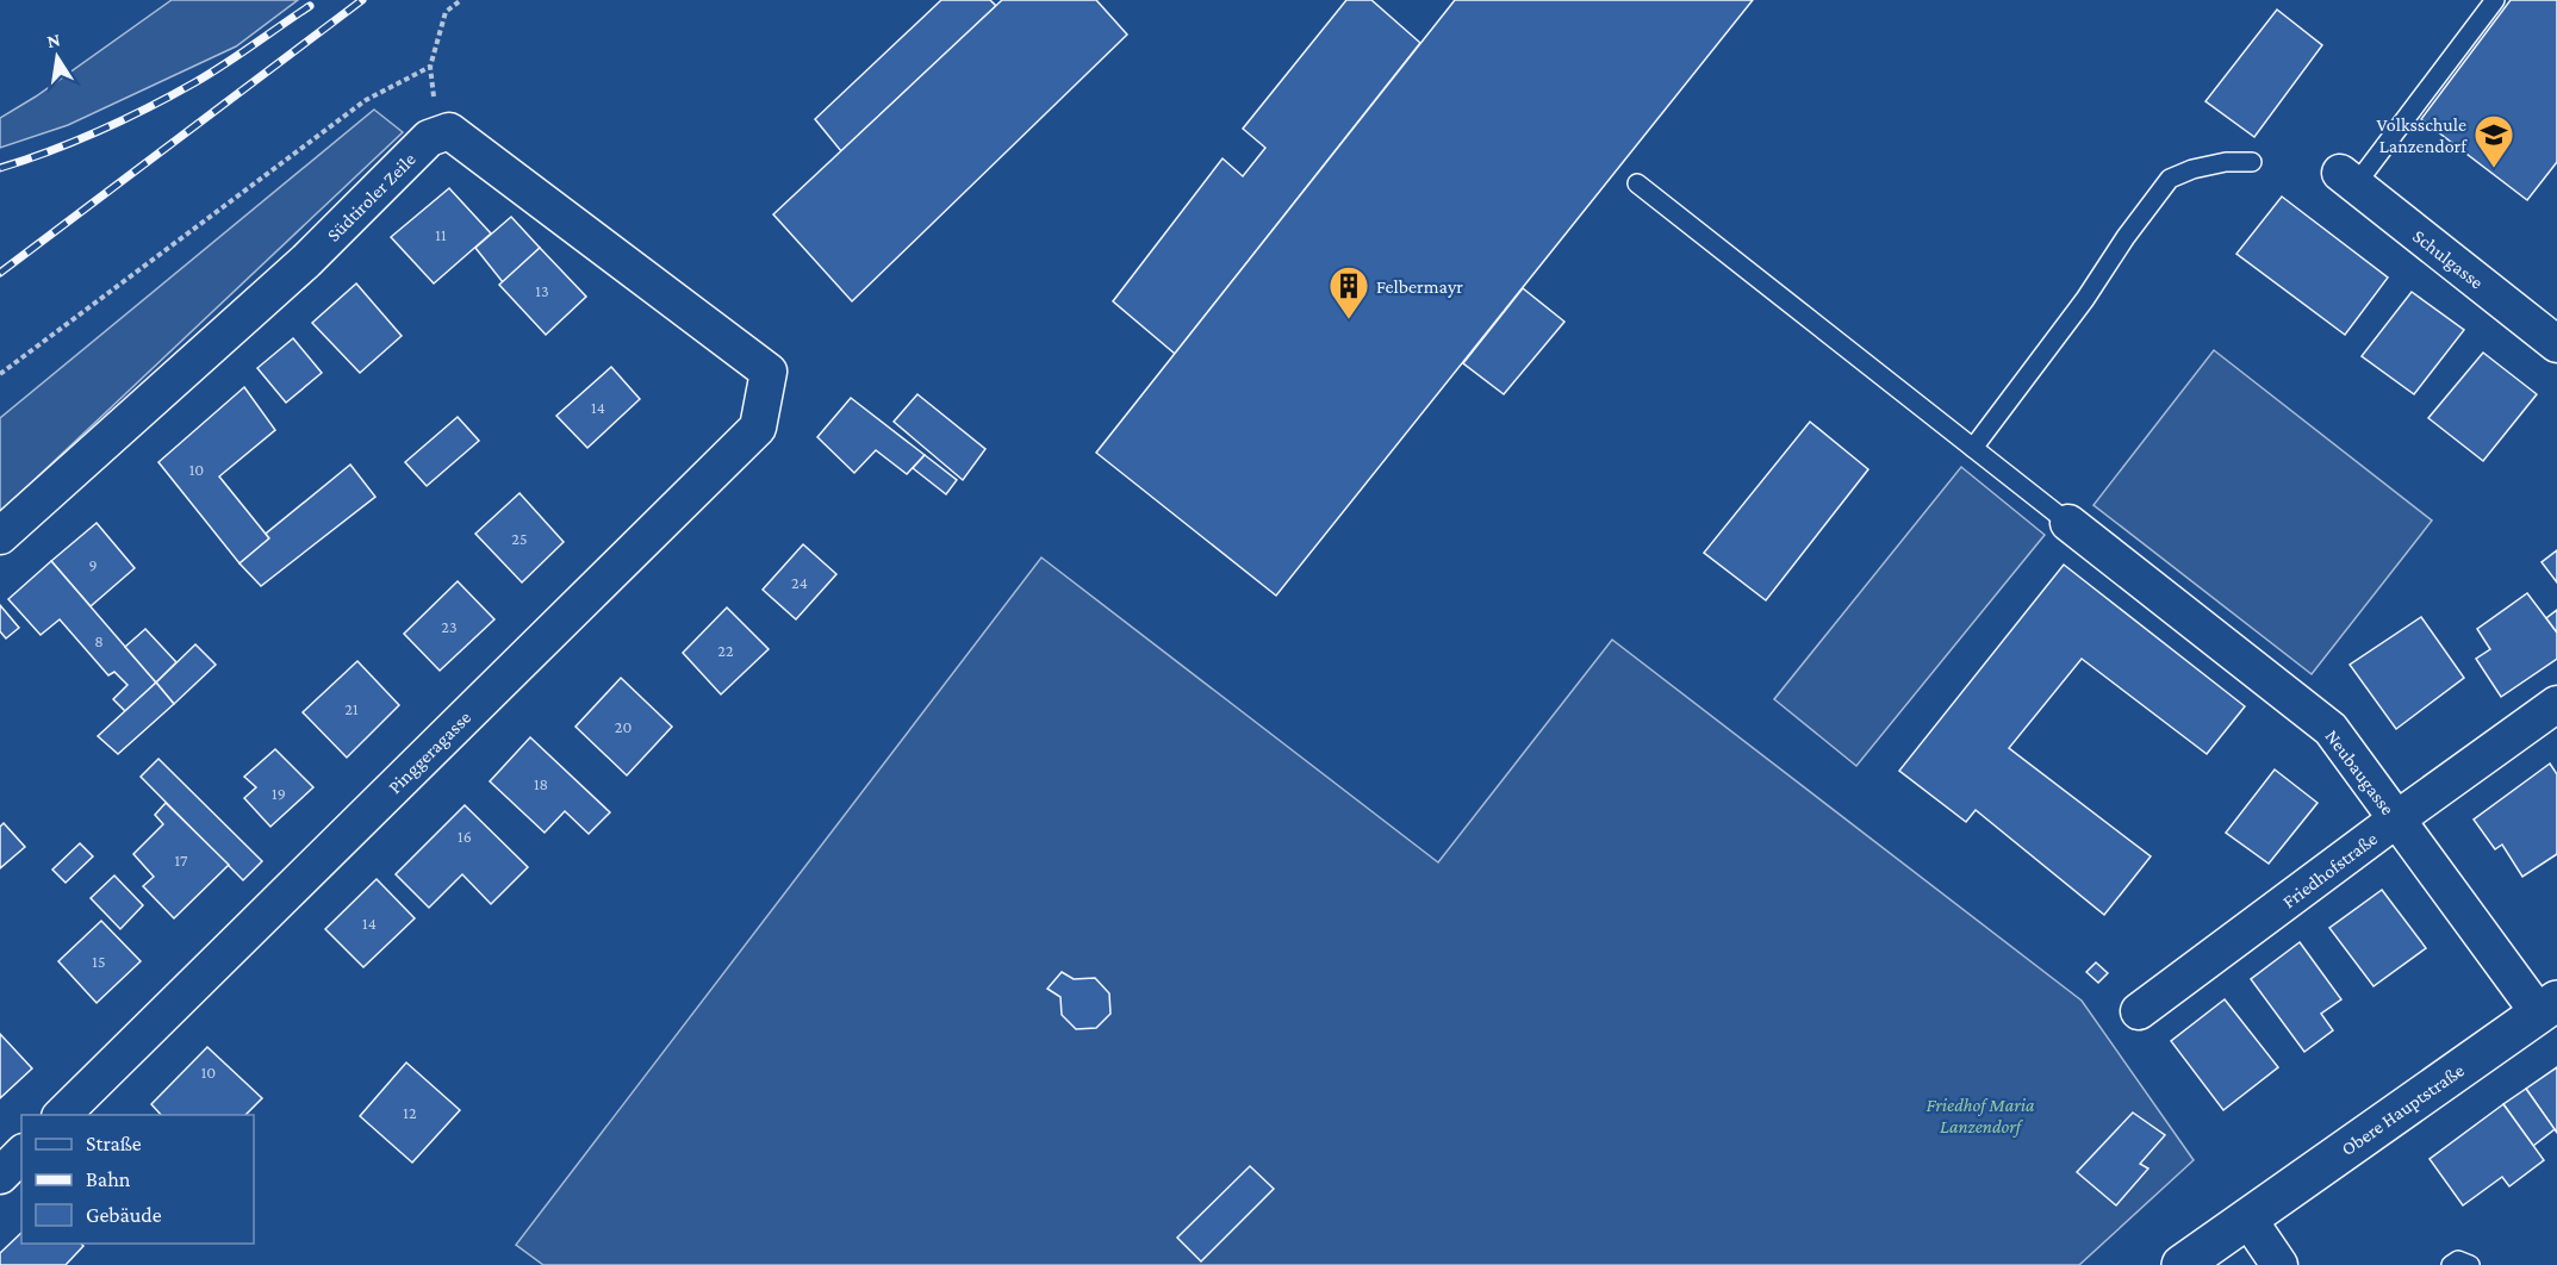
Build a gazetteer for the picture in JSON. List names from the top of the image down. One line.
{"streets":{"main road":["Obere Hauptstraße"],"street":["Südtiroler Zeile","Schulgasse","Pinggeragasse","Neubaugasse","Friedhofstraße"]},"crossings":[["Südtiroler Zeile","Pinggeragasse"],["Neubaugasse","Friedhofstraße"],["Neubaugasse","Obere Hauptstraße"]],"parks":["Friedhof Maria Lanzendorf"],"places":{"school or university":["Volksschule Lanzendorf"],"building":["Felbermayr"]},"house_numbers":["11","13","14","10","25","9","24","23","8","22","21","20","18","19","16","17","14","15","10","12"],"legend":["Straße","Bahn","Gebäude"],"north":"top"}
